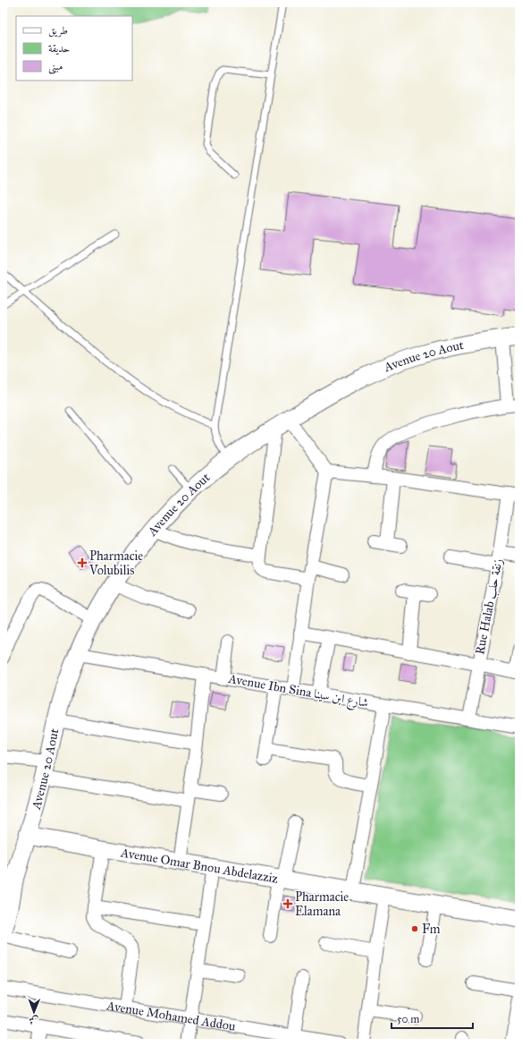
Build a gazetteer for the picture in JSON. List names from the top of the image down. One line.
{"streets":{"street":["Avenue 20 Aout","Rue Halab زنقة حلب","Avenue Ibn Sina شارع ابن سينا","Avenue Omar Bnou Abdelazziz","Avenue Mohamed Addou"]},"crossings":[["Avenue 20 Aout","Avenue Ibn Sina شارع ابن سينا"],["Avenue 20 Aout","Avenue Omar Bnou Abdelazziz"],["Rue Halab زنقة حلب","Avenue Ibn Sina شارع ابن سينا"]],"places":{"health":["Pharmacie Volubilis","Pharmacie Elamana"],"other":["Fm"]},"legend":["طريق","حديقة","مبنى"],"scale_bar":"50 m","north":"bottom"}
